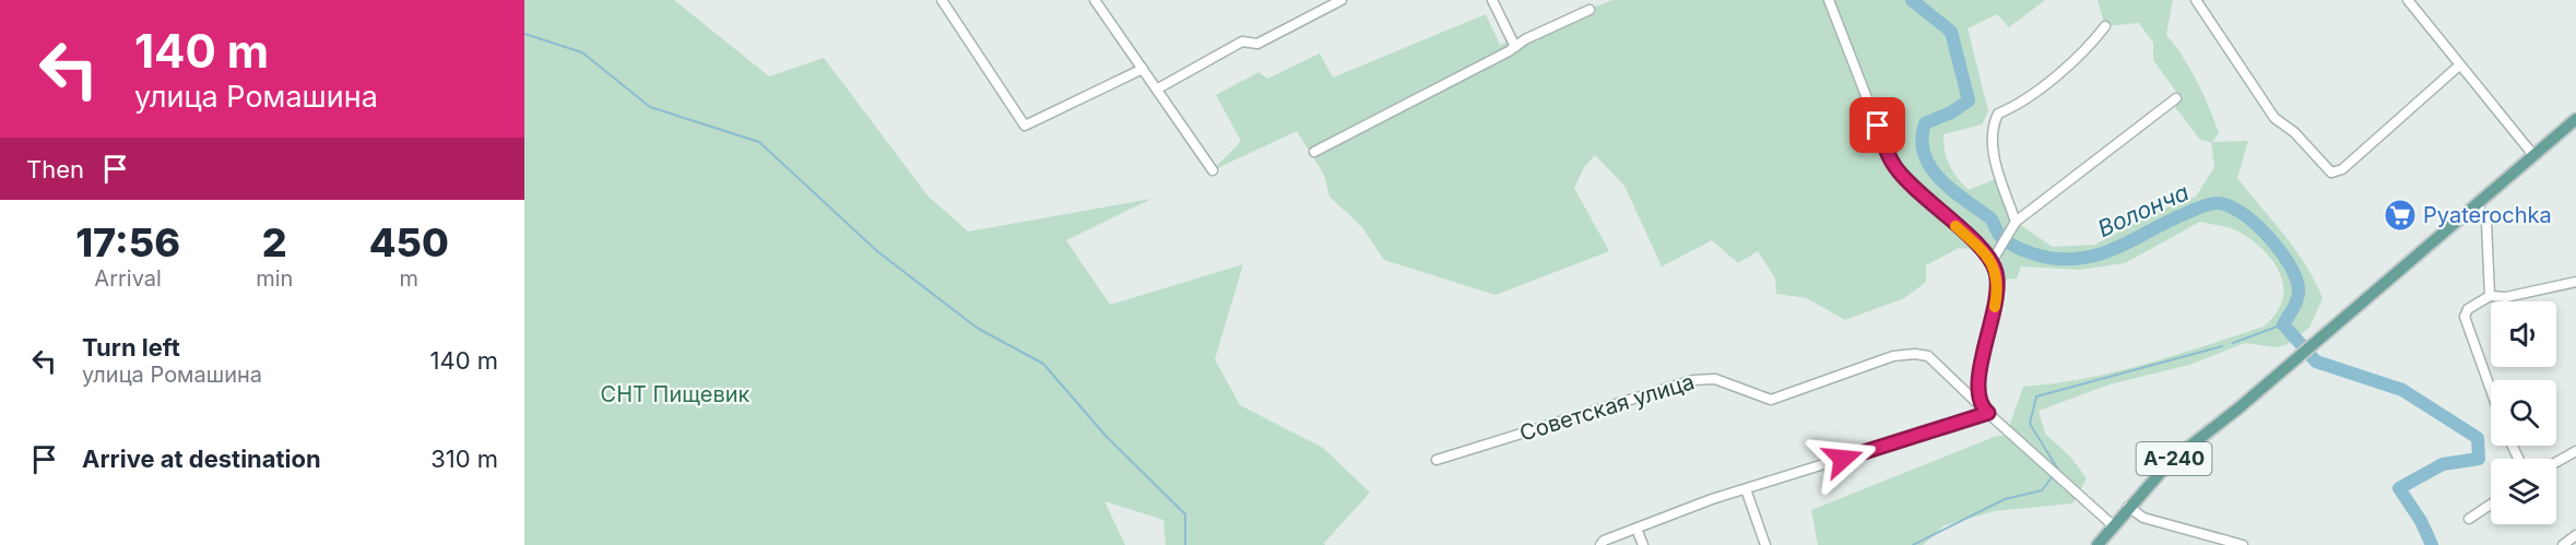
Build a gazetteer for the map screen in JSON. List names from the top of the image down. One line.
{"streets":{"main road":["А-240"],"street":["Советская улица"]},"crossings":[["Советская улица","А-240"]],"water":["Волонча"],"parks":["СНТ Пищевик"],"places":{"supermarket":["Pyaterochka"]},"page":{"turn":["140 m","улица Ромашина"],"then":"Then","eta":["17:56","Arrival","2","min","450","m"],"list":[{"name":"Turn left","note":"улица Ромашина","value":"140 m"},{"name":"Arrive at destination","value":"310 m"}]}}
